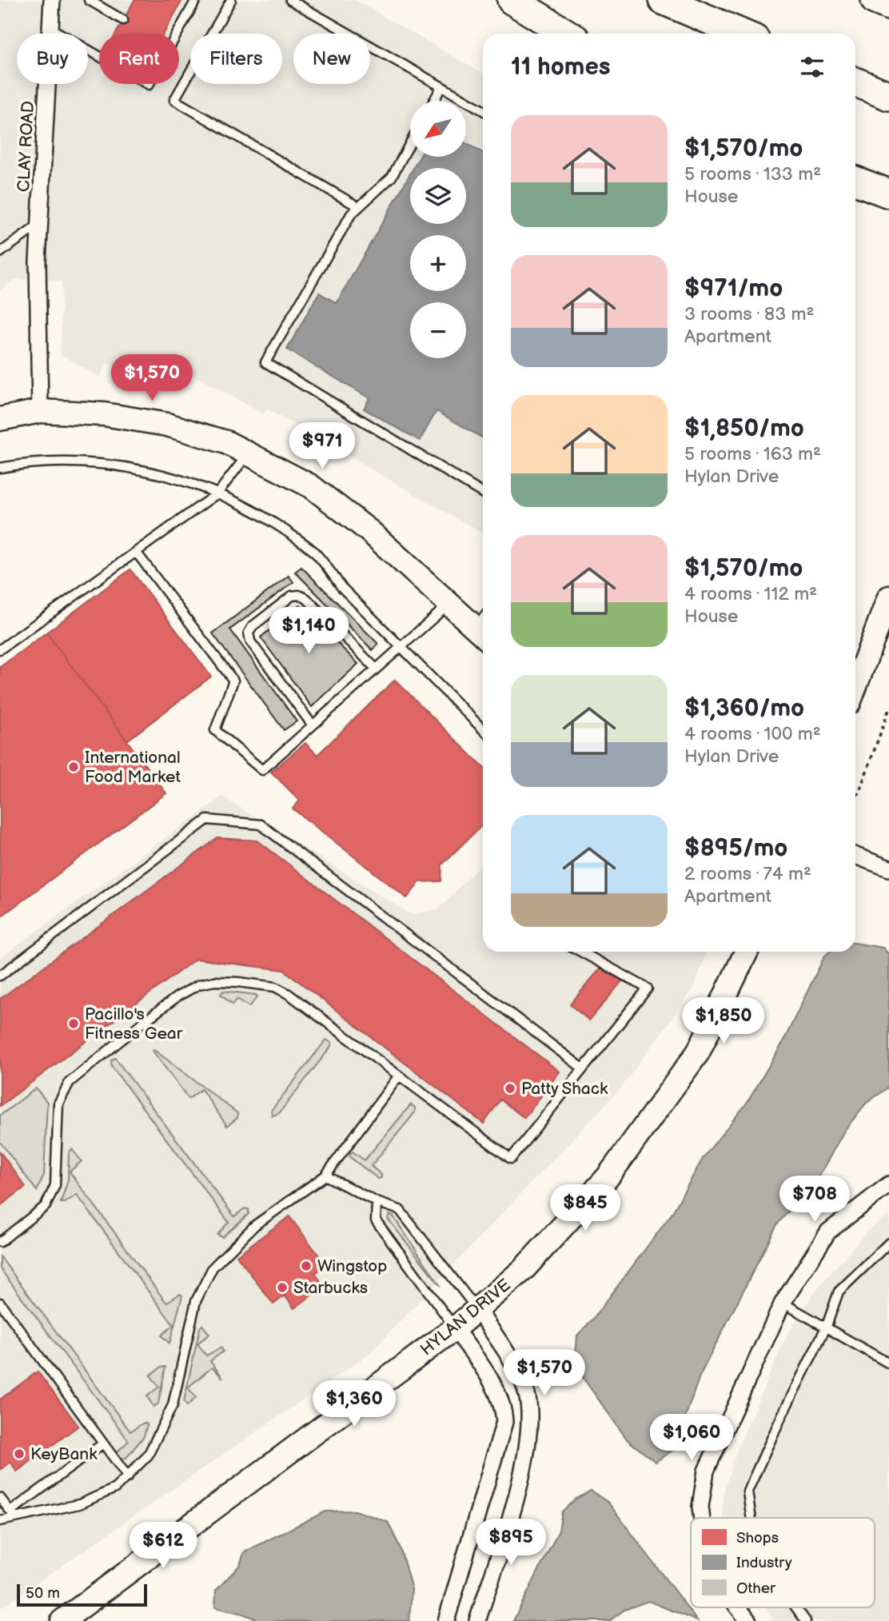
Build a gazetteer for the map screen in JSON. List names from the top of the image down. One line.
{"streets":{"main road":["HYLAN DRIVE"],"street":["CLAY ROAD"]},"places":["International Food Market","Pacillo's Fitness Gear","Patty Shack","Wingstop","Starbucks","KeyBank"],"legend":["Shops","Industry","Other"],"scale_bar":"50 m","north":"bottom left","page":{"chip":["Buy","Rent","Filters","New"],"heading":"11 homes","map_buttons":["+","−"],"list":[{"name":"$1,570/mo","note":"5 rooms · 133 m² · House"},{"name":"$971/mo","note":"3 rooms · 83 m² · Apartment"},{"name":"$1,850/mo","note":"5 rooms · 163 m² · Hylan Drive"},{"name":"$1,570/mo","note":"4 rooms · 112 m² · House"},{"name":"$1,360/mo","note":"4 rooms · 100 m² · Hylan Drive"},{"name":"$895/mo","note":"2 rooms · 74 m² · Apartment"}],"price":["$1,570","$971","$1,140","$1,850","$708","$845","$1,570","$1,360","$1,060","$895","$612"],"scale":"50 m"}}
